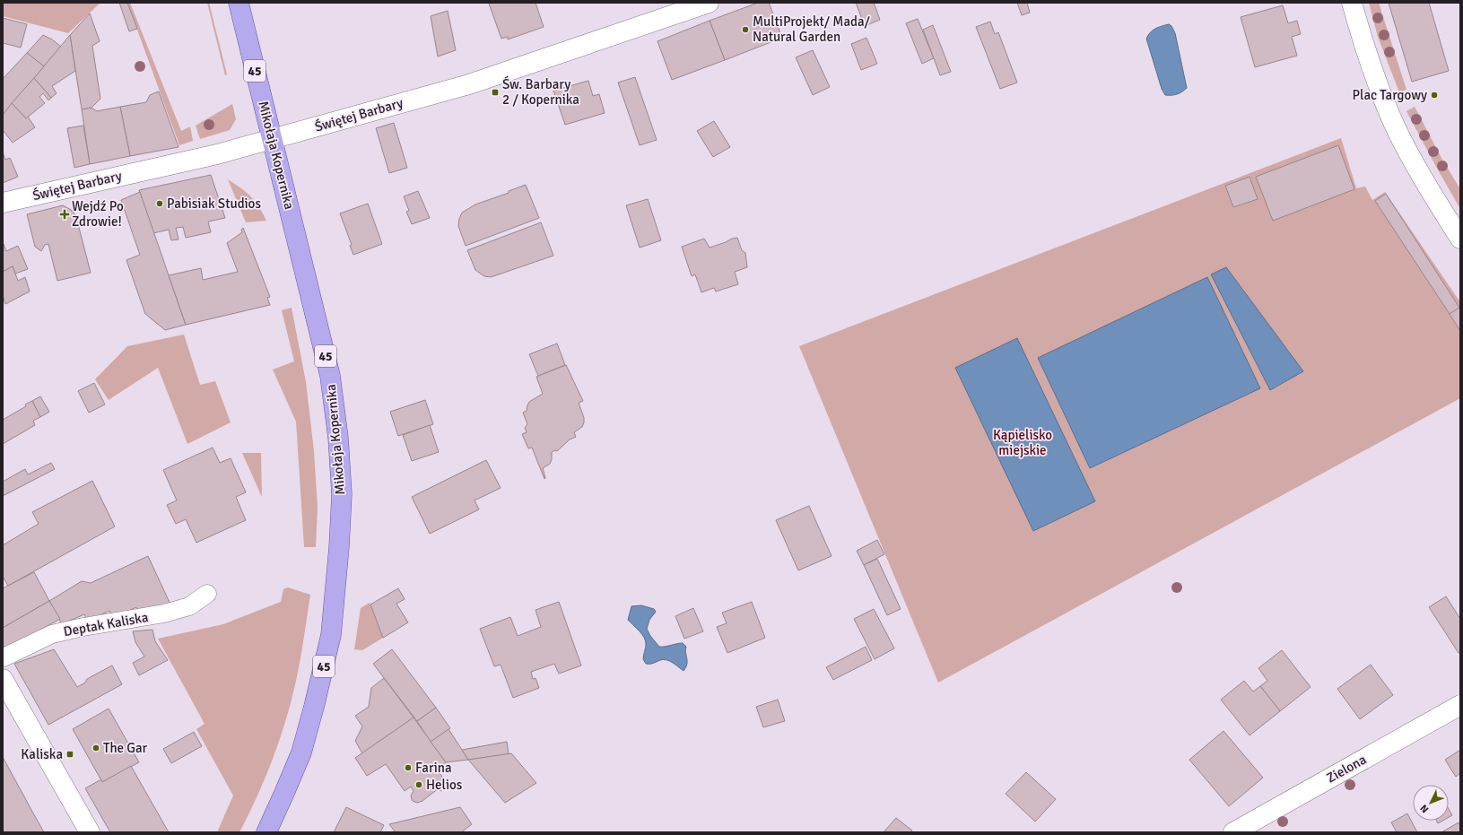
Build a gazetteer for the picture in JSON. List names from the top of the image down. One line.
{"streets":{"main road":["45","Mikołaja Kopernika"],"street":["Świętej Barbary","Deptak Kaliska","Zielona"]},"crossings":[["Świętej Barbary","Mikołaja Kopernika"]],"parks":["Kąpielisko miejskie"],"places":{"other":["MultiProjekt/ Mada/ Natural Garden","Plac Targowy","Pabisiak Studios","The Gar","Farina","Helios"],"transit":["Św. Barbary 2 / Kopernika","Kaliska"],"health":["Wejdź Po Zdrowie!"]},"north":"bottom left"}
